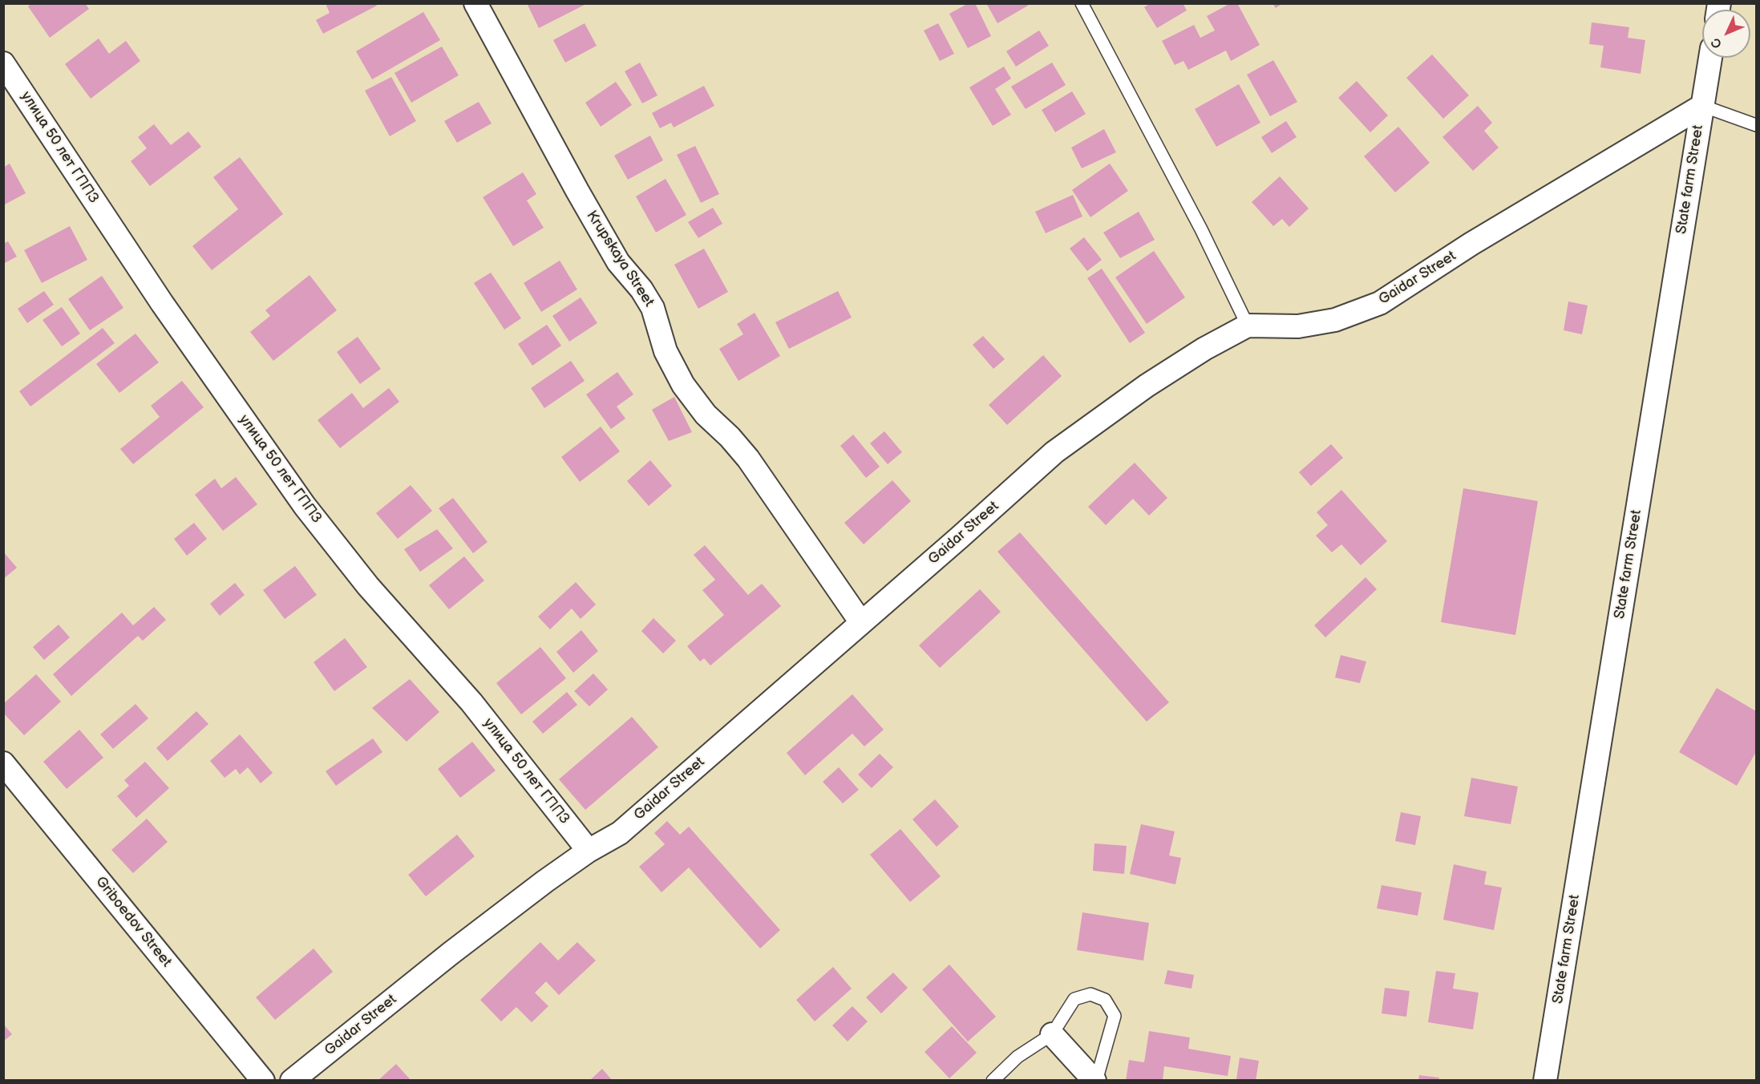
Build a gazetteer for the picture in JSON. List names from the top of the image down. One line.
{"streets":{"street":["улица 50 лет ГППЗ","State farm Street","Krupskaya Street","Gaidar Street","Griboedov Street"]},"crossings":[["улица 50 лет ГППЗ","Gaidar Street"],["State farm Street","Gaidar Street"],["Krupskaya Street","Gaidar Street"]],"north":"bottom left"}
